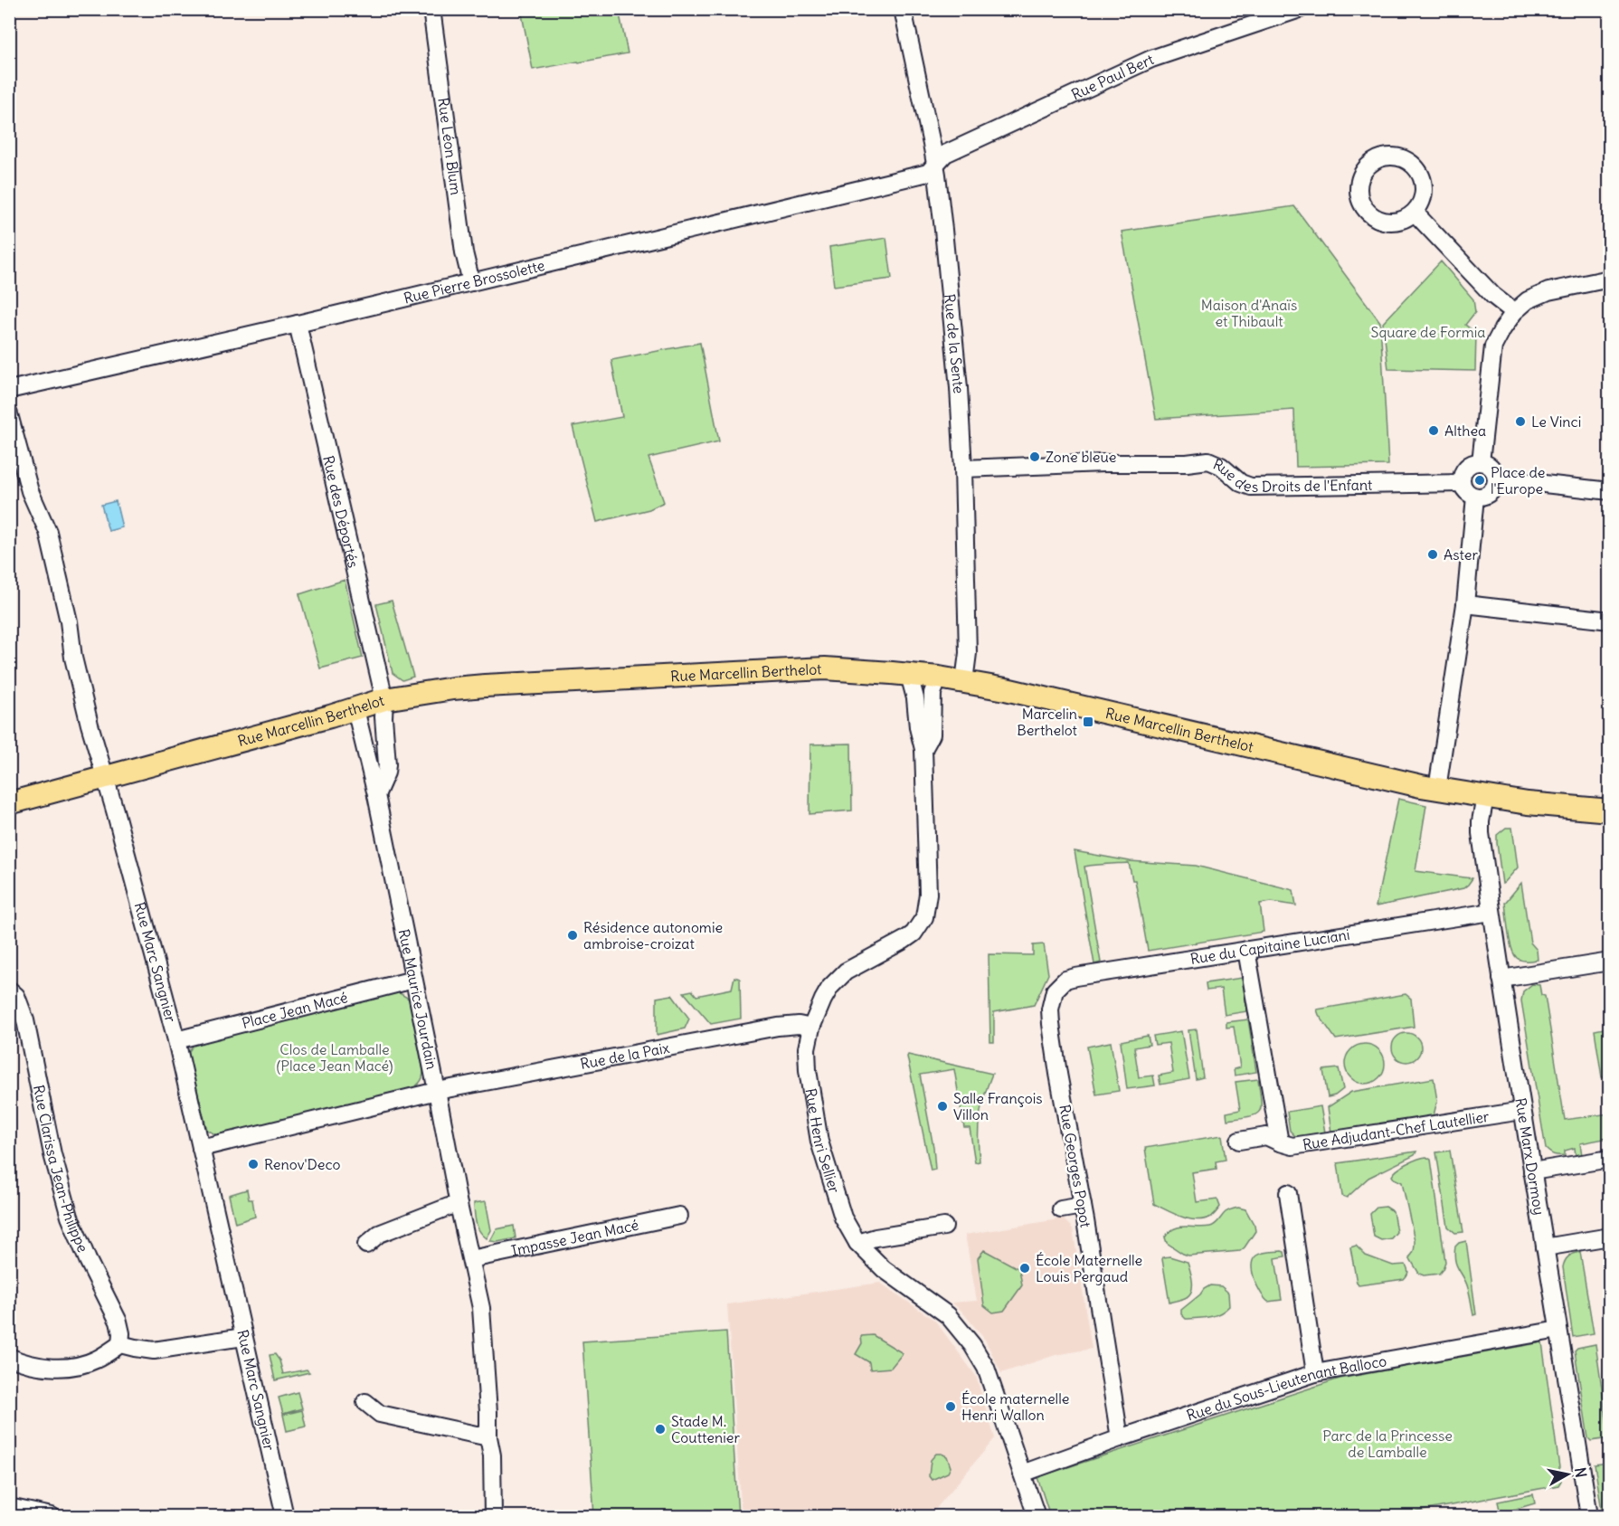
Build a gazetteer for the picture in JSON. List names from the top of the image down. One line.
{"streets":{"main road":["Rue Marcellin Berthelot"],"street":["Rue Paul Bert","Rue Léon Blum","Rue Pierre Brossolette","Rue de la Sente","Rue des Droits de l'Enfant","Rue des Déportés","Rue du Capitaine Luciani","Rue Marc Sangnier","Rue Maurice Jourdain","Place Jean Macé","Rue de la Paix","Rue Adjudant-Chef Lautellier","Rue Henri Sellier","Rue Marx Dormoy","Rue Georges Popot","Rue Clarissa Jean-Philippe","Impasse Jean Macé","Rue du Sous-Lieutenant Balloco"]},"crossings":[["Rue Paul Bert","Rue Pierre Brossolette"],["Rue Paul Bert","Rue de la Sente"],["Rue Léon Blum","Rue Pierre Brossolette"],["Rue Pierre Brossolette","Rue de la Sente"],["Rue Pierre Brossolette","Rue des Déportés"],["Rue de la Sente","Rue des Droits de l'Enfant"],["Rue de la Sente","Rue Marcellin Berthelot"],["Rue des Déportés","Rue Marcellin Berthelot"],["Rue Marcellin Berthelot","Rue Marc Sangnier"],["Rue Marcellin Berthelot","Rue Maurice Jourdain"],["Rue Marcellin Berthelot","Rue Henri Sellier"],["Rue Marcellin Berthelot","Rue Marx Dormoy"],["Rue du Capitaine Luciani","Rue Marx Dormoy"],["Rue du Capitaine Luciani","Rue Georges Popot"],["Rue Marc Sangnier","Place Jean Macé"],["Rue Maurice Jourdain","Place Jean Macé"],["Rue Maurice Jourdain","Rue de la Paix"],["Rue Maurice Jourdain","Impasse Jean Macé"],["Rue de la Paix","Rue Henri Sellier"],["Rue Adjudant-Chef Lautellier","Rue Marx Dormoy"],["Rue Henri Sellier","Rue du Sous-Lieutenant Balloco"],["Rue Marx Dormoy","Rue du Sous-Lieutenant Balloco"],["Rue Georges Popot","Rue du Sous-Lieutenant Balloco"]],"parks":["Maison d'Anaïs et Thibault","Square de Formia","Clos de Lamballe (Place Jean Macé)","Parc de la Princesse de Lamballe"],"places":{"other":["Le Vinci","Althea","Zone bleue","Place de l'Europe","Aster","Résidence autonomie ambroise-croizat","Salle François Villon","Renov'Deco","École Maternelle Louis Pergaud","École maternelle Henri Wallon","Stade M. Couttenier"],"transit":["Marcelin Berthelot"]},"north":"right"}
